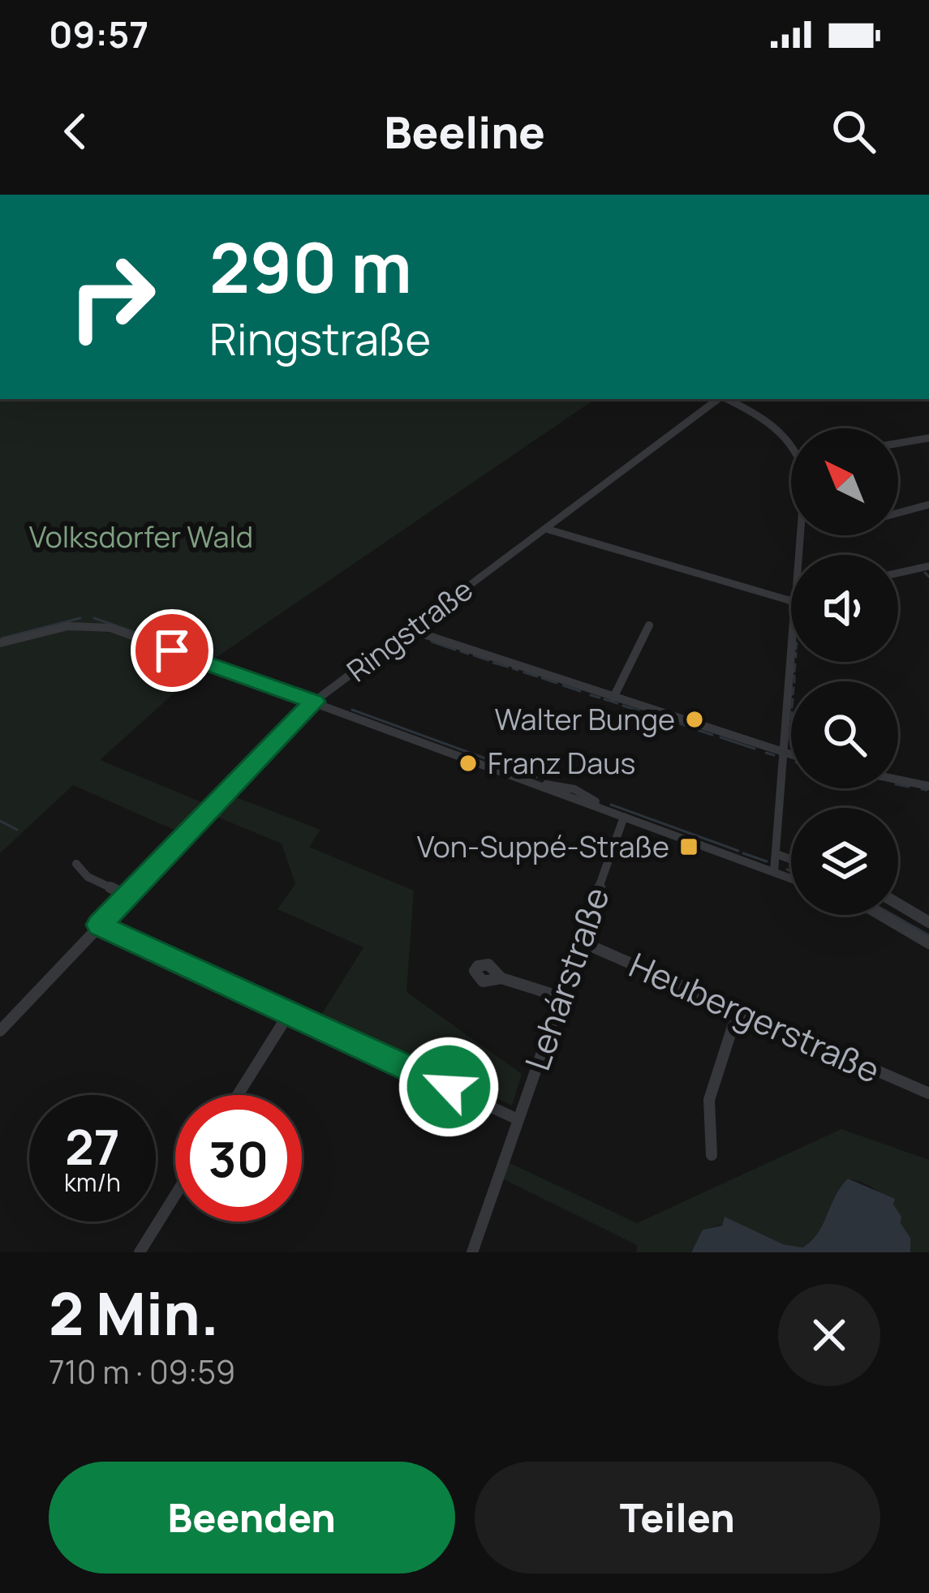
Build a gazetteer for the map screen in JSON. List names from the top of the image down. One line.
{"streets":{"street":["Ringstraße","Lehárstraße","Heubergerstraße"]},"crossings":[["Lehárstraße","Heubergerstraße"]],"parks":["Volksdorfer Wald"],"places":{"other":["Walter Bunge","Franz Daus"],"transit":["Von-Suppé-Straße"]},"north":"top left","page":{"status":"09:57","header":"Beeline","turn":["290 m","Ringstraße"],"speed":"27 km/h","limit":"30","heading":["2 Min.","710 m · 09:59"],"buttons":["Beenden","Teilen"]}}
